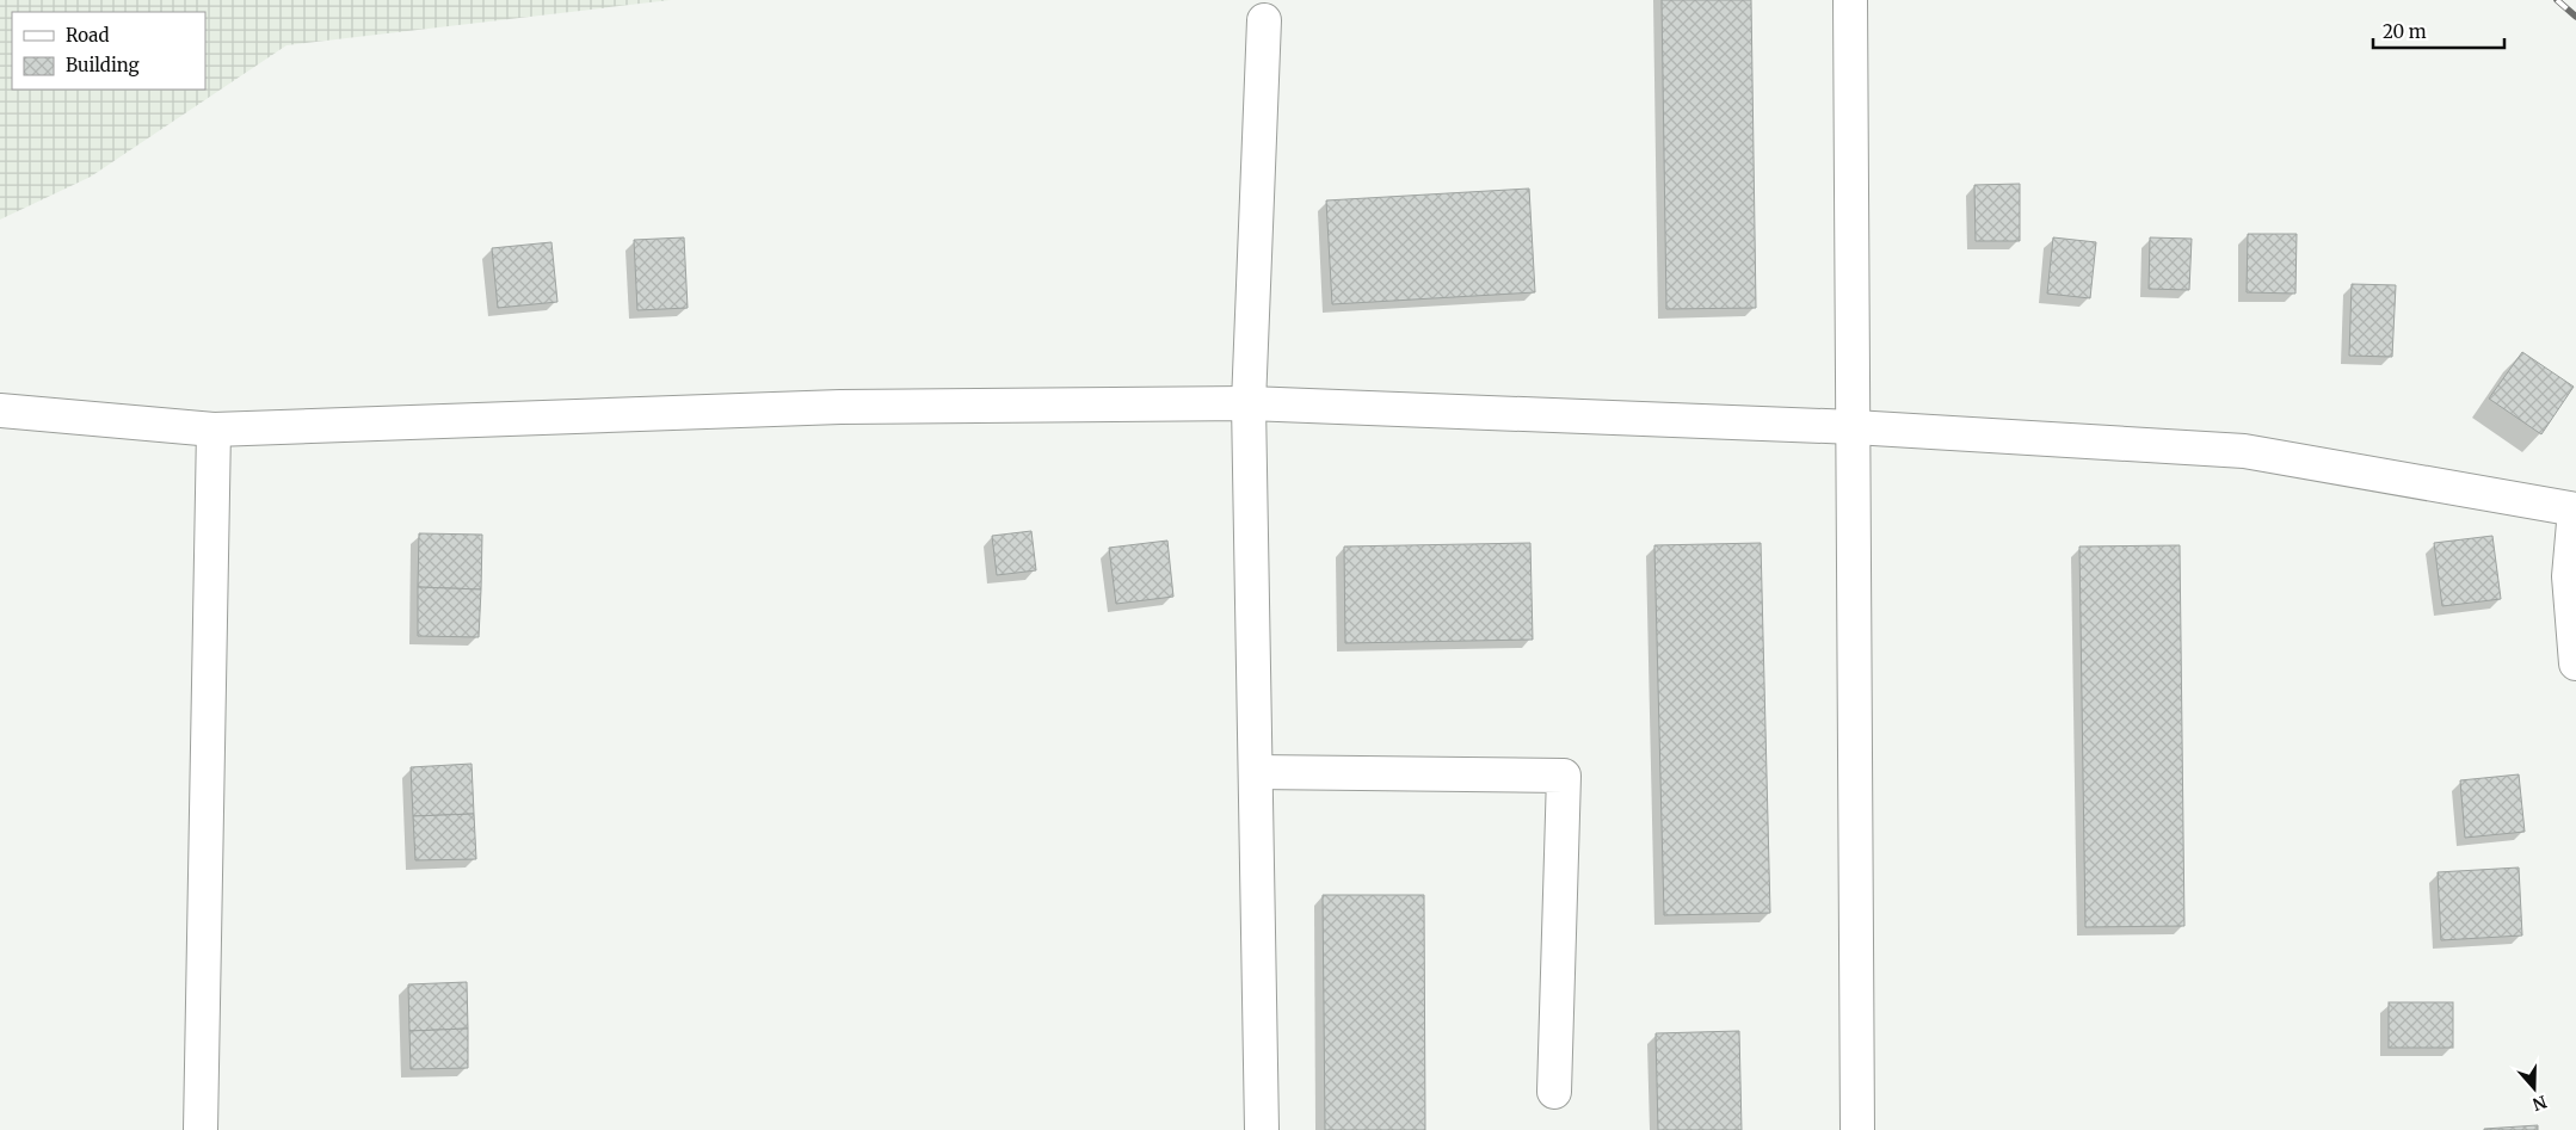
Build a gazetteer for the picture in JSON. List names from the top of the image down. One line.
{"legend":["Road","Building"],"scale_bar":"20 m","north":"bottom"}
